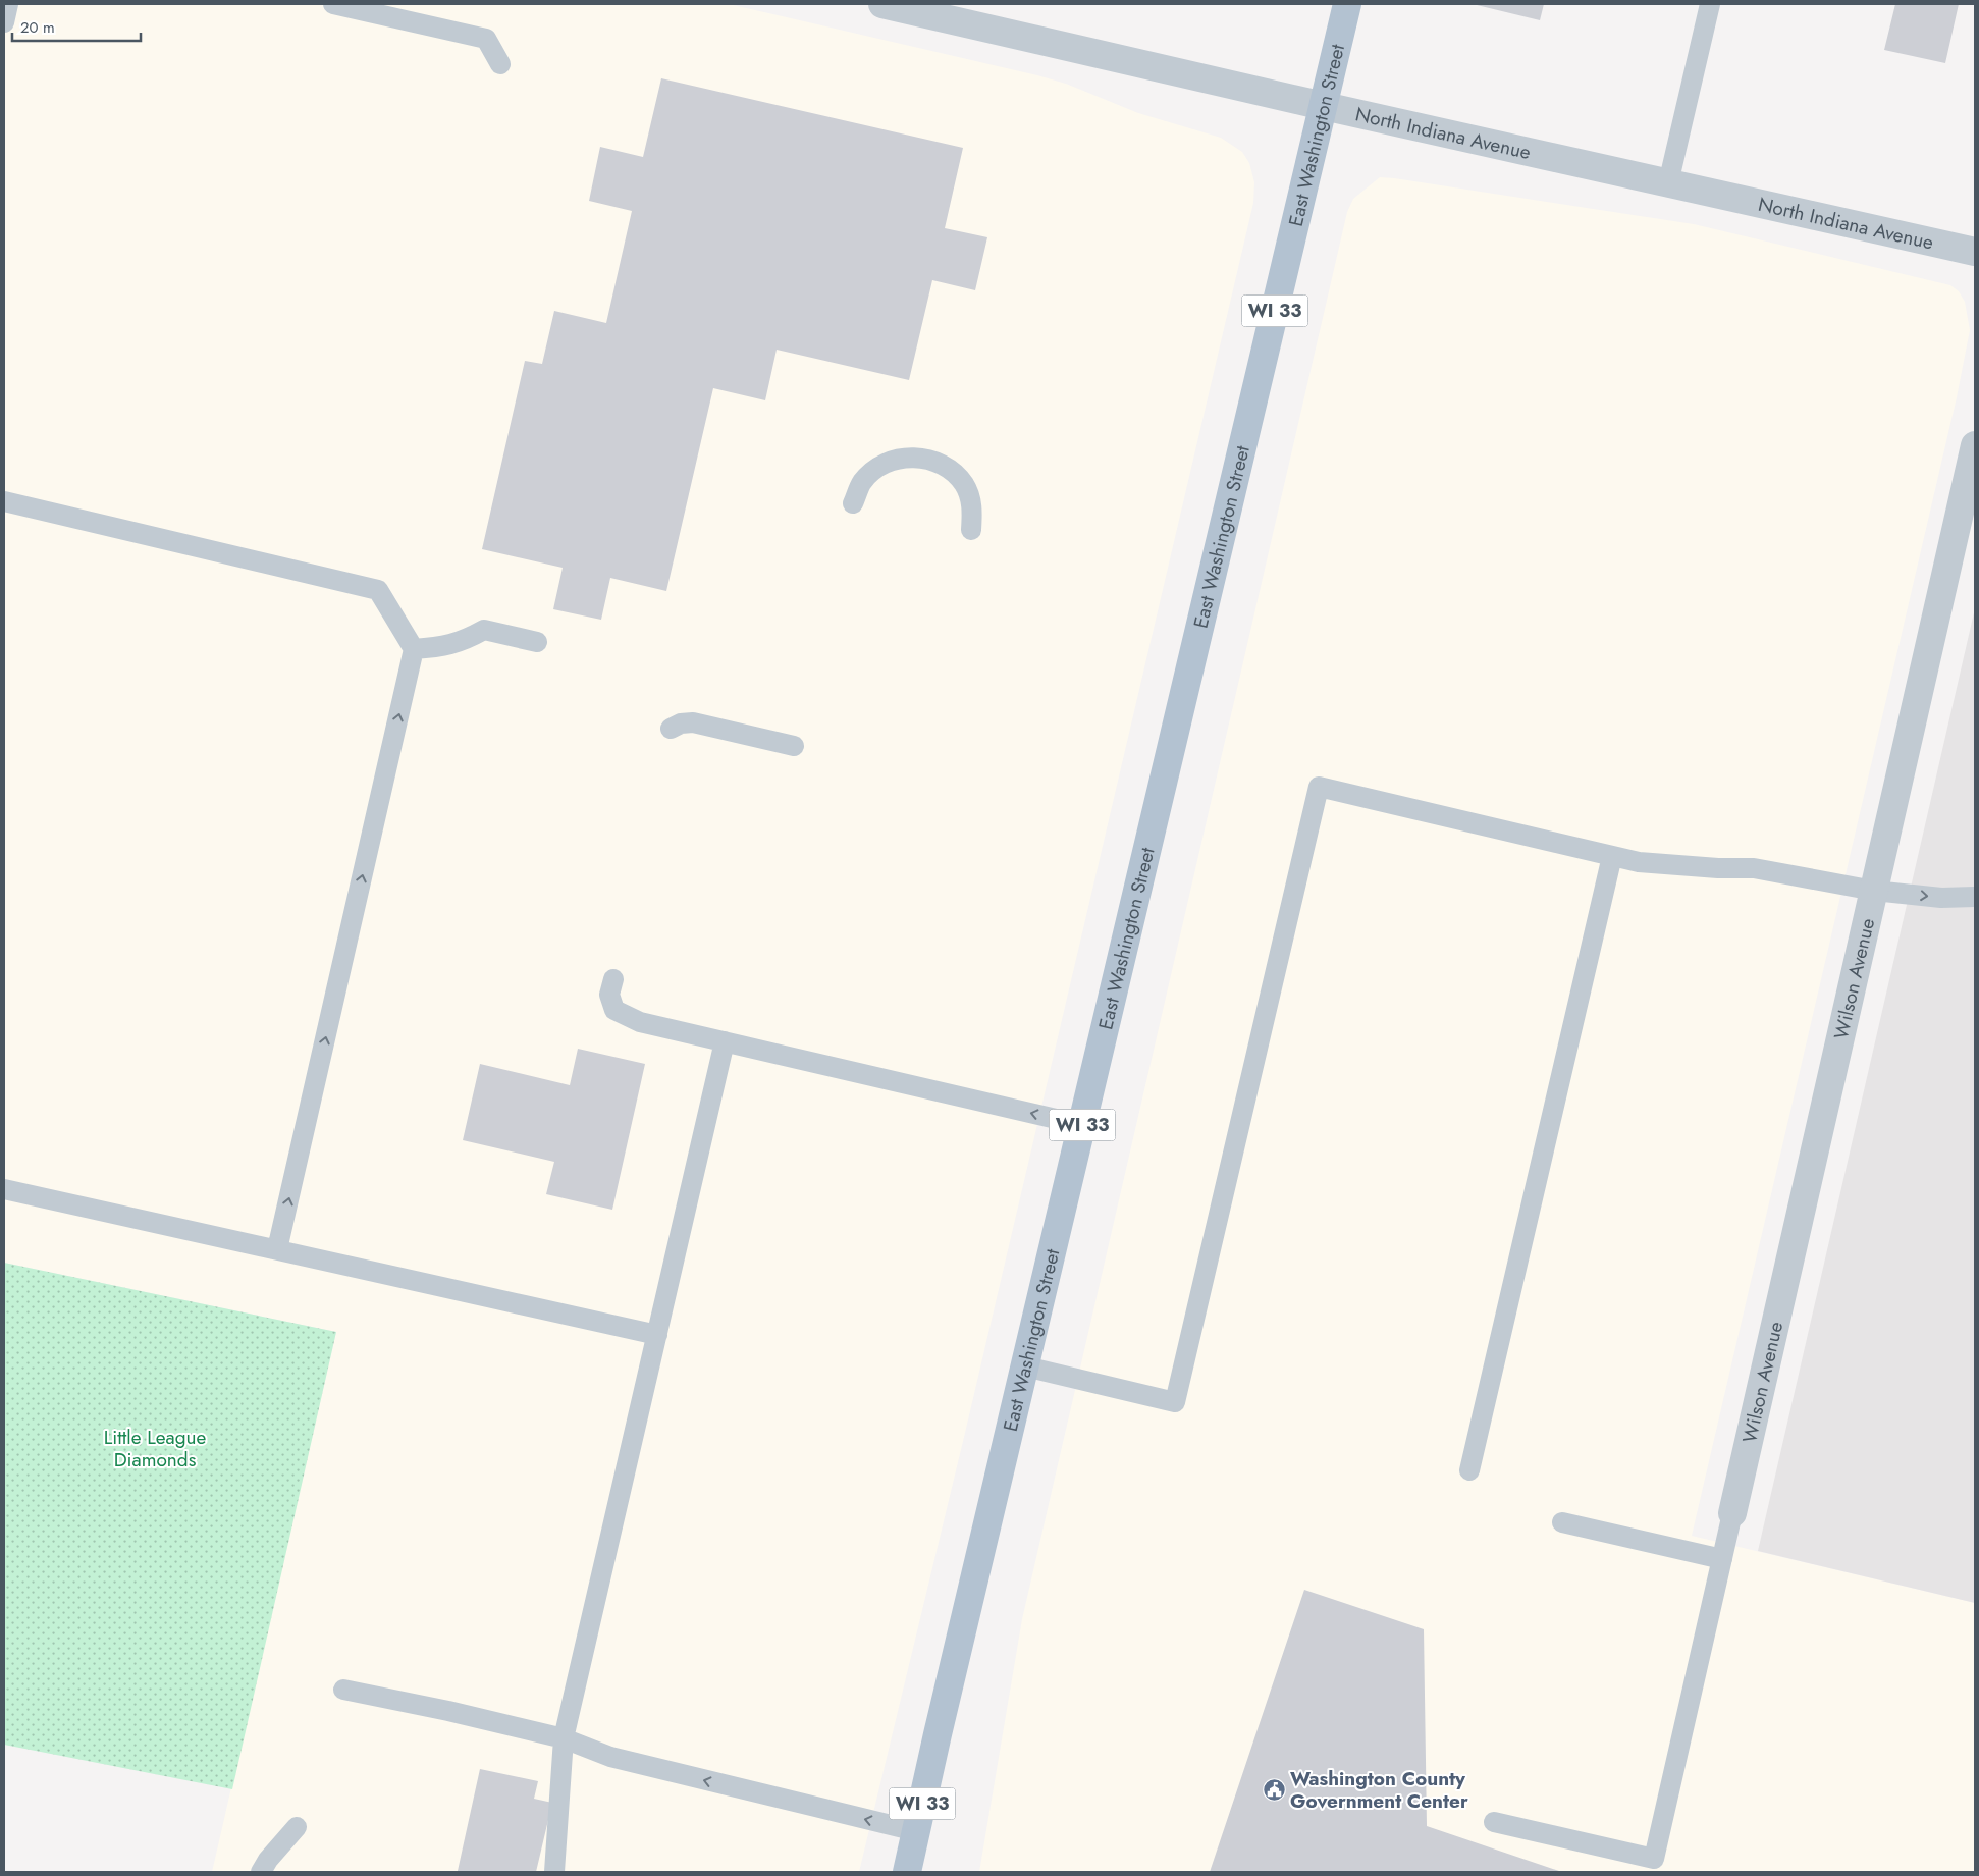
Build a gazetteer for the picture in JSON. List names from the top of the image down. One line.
{"streets":{"main road":["East Washington Street","WI 33"],"street":["North Indiana Avenue","Wilson Avenue"]},"crossings":[["North Indiana Avenue","East Washington Street"]],"parks":["Little League Diamonds"],"places":{"public building":["Washington County Government Center"]},"scale_bar":"20 m"}
